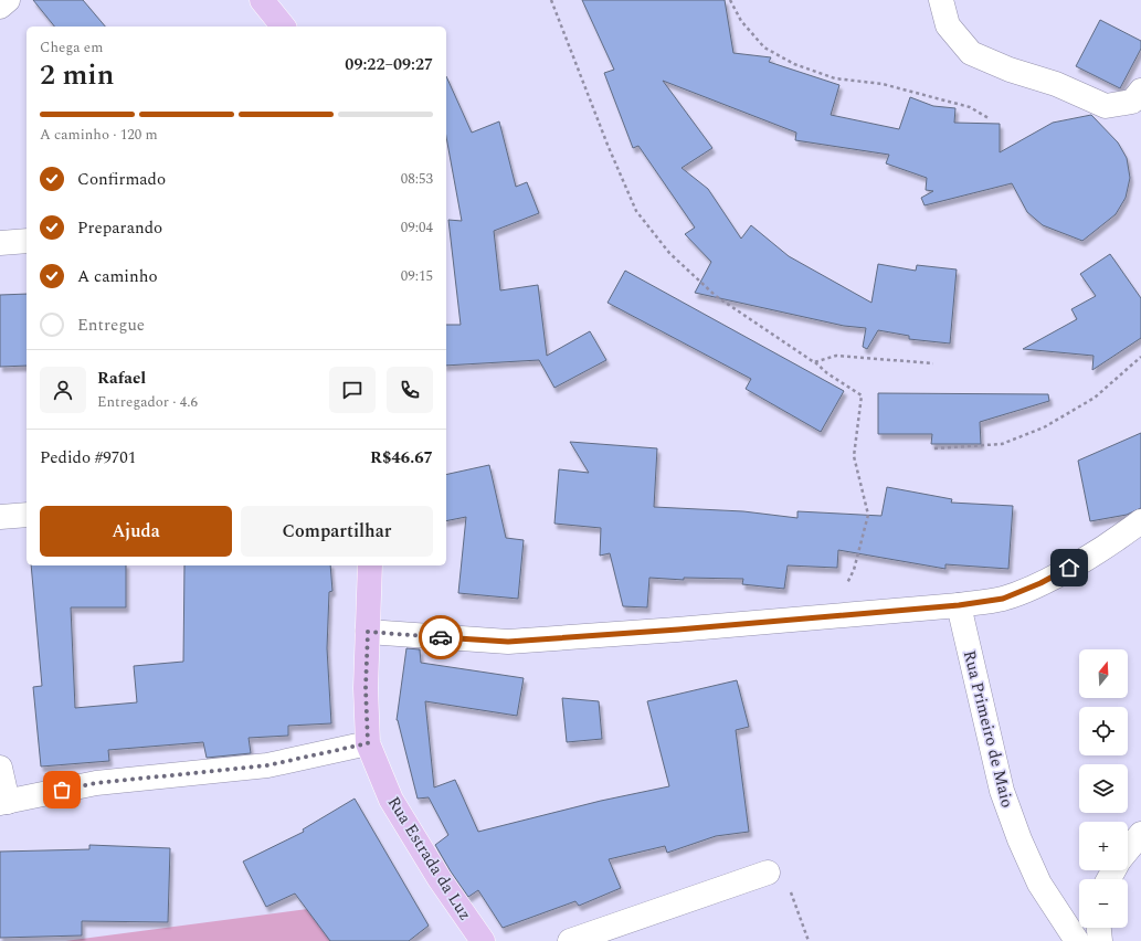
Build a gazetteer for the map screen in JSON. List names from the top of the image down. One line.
{"streets":{"main road":["Rua Estrada da Luz"],"street":["Rua Primeiro de Maio"]},"north":"top","page":{"heading":["2 min","Chega em","09:22–09:27"],"panel":["Rafael","Entregador · 4.6","Pedido #9701","R$46.67"],"bar":"A caminho · 120 m","list":[["Confirmado","08:53"],["Preparando","09:04"],["A caminho","09:15"],"Entregue"],"buttons":["Ajuda","Compartilhar"],"map_buttons":["+","−"]}}
